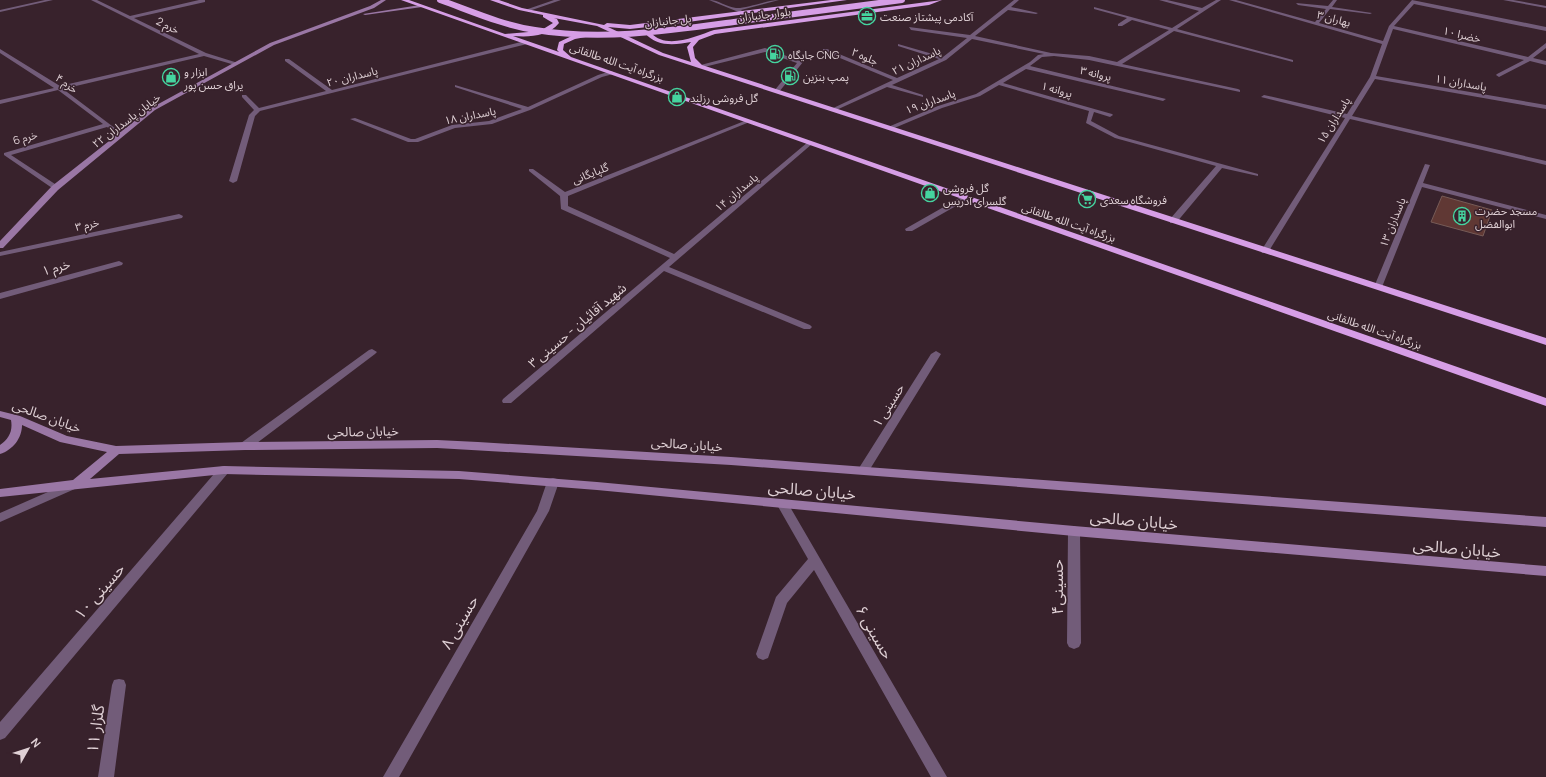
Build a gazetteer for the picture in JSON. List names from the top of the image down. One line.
{"streets":{"highway":["بلوار جانبازان","پل جانبازان","بزرگراه آیت الله طالقانی"],"main road":["خیابان پاسداران ۲۲","خيابان صالحی","خیابان صالحی"],"street":["بهاران ۳","خرم 2","خضرا ۱۰","جلوه ۲","پاسداران ۲۱","پروانه ۳","پاسداران ۲۰","پاسداران ١١","خرم ۴","پروانه ۱","پاسداران ۱۹","پاسداران ۱۸","پاسداران ۱۵","خرم 6","گلپایگانی","پاسداران ۱۴","پاسداران ۱۳","خرم ۳","خرم ۱","شهید آقائیان - حسینی ۳","حسینی ۱","حسینی۴","حسینی ۱۰","حسینی ۸","حسینی ۶","گلزار ١١"]},"crossings":[["بلوار جانبازان","بزرگراه آیت الله طالقانی"],["بهاران ۳","پاسداران ۱۵"],["خرم 2","خیابان پاسداران ۲۲"],["خضرا ۱۰","پاسداران ۱۵"],["جلوه ۲","پاسداران ۲۱"],["پاسداران ۲۱","بزرگراه آیت الله طالقانی"],["بزرگراه آیت الله طالقانی","پاسداران ۲۰"],["بزرگراه آیت الله طالقانی","پاسداران ۱۹"],["بزرگراه آیت الله طالقانی","پاسداران ۱۸"],["بزرگراه آیت الله طالقانی","خیابان پاسداران ۲۲"],["بزرگراه آیت الله طالقانی","پاسداران ۱۵"],["بزرگراه آیت الله طالقانی","گلپایگانی"],["بزرگراه آیت الله طالقانی","پاسداران ۱۴"],["بزرگراه آیت الله طالقانی","پاسداران ۱۳"],["پروانه ۳","پاسداران ۱۹"],["پاسداران ١١","پاسداران ۱۵"],["خرم ۴","خیابان پاسداران ۲۲"],["خرم ۴","خرم 6"],["پروانه ۱","پاسداران ۱۹"],["خیابان پاسداران ۲۲","خرم 6"],["گلپایگانی","پاسداران ۱۴"],["پاسداران ۱۴","شهید آقائیان - حسینی ۳"],["حسینی ۱","خیابان صالحی"],["خيابان صالحی","خیابان صالحی"],["خیابان صالحی","حسینی۴"],["خیابان صالحی","حسینی ۸"],["خیابان صالحی","حسینی ۶"]],"places":{"office":["آکادمی پیشتاز صنعت"],"fuel station":["جایگاه CNG","پمپ بنزین"],"shop":["ابزار و یراق حسن پور","گل فروشی رزلند","گل فروشی گلسرای آدریس"],"supermarket":["فروشگاه سعدی"],"building":["مسجد حضرت ابوالفضل"]},"north":"top right"}
